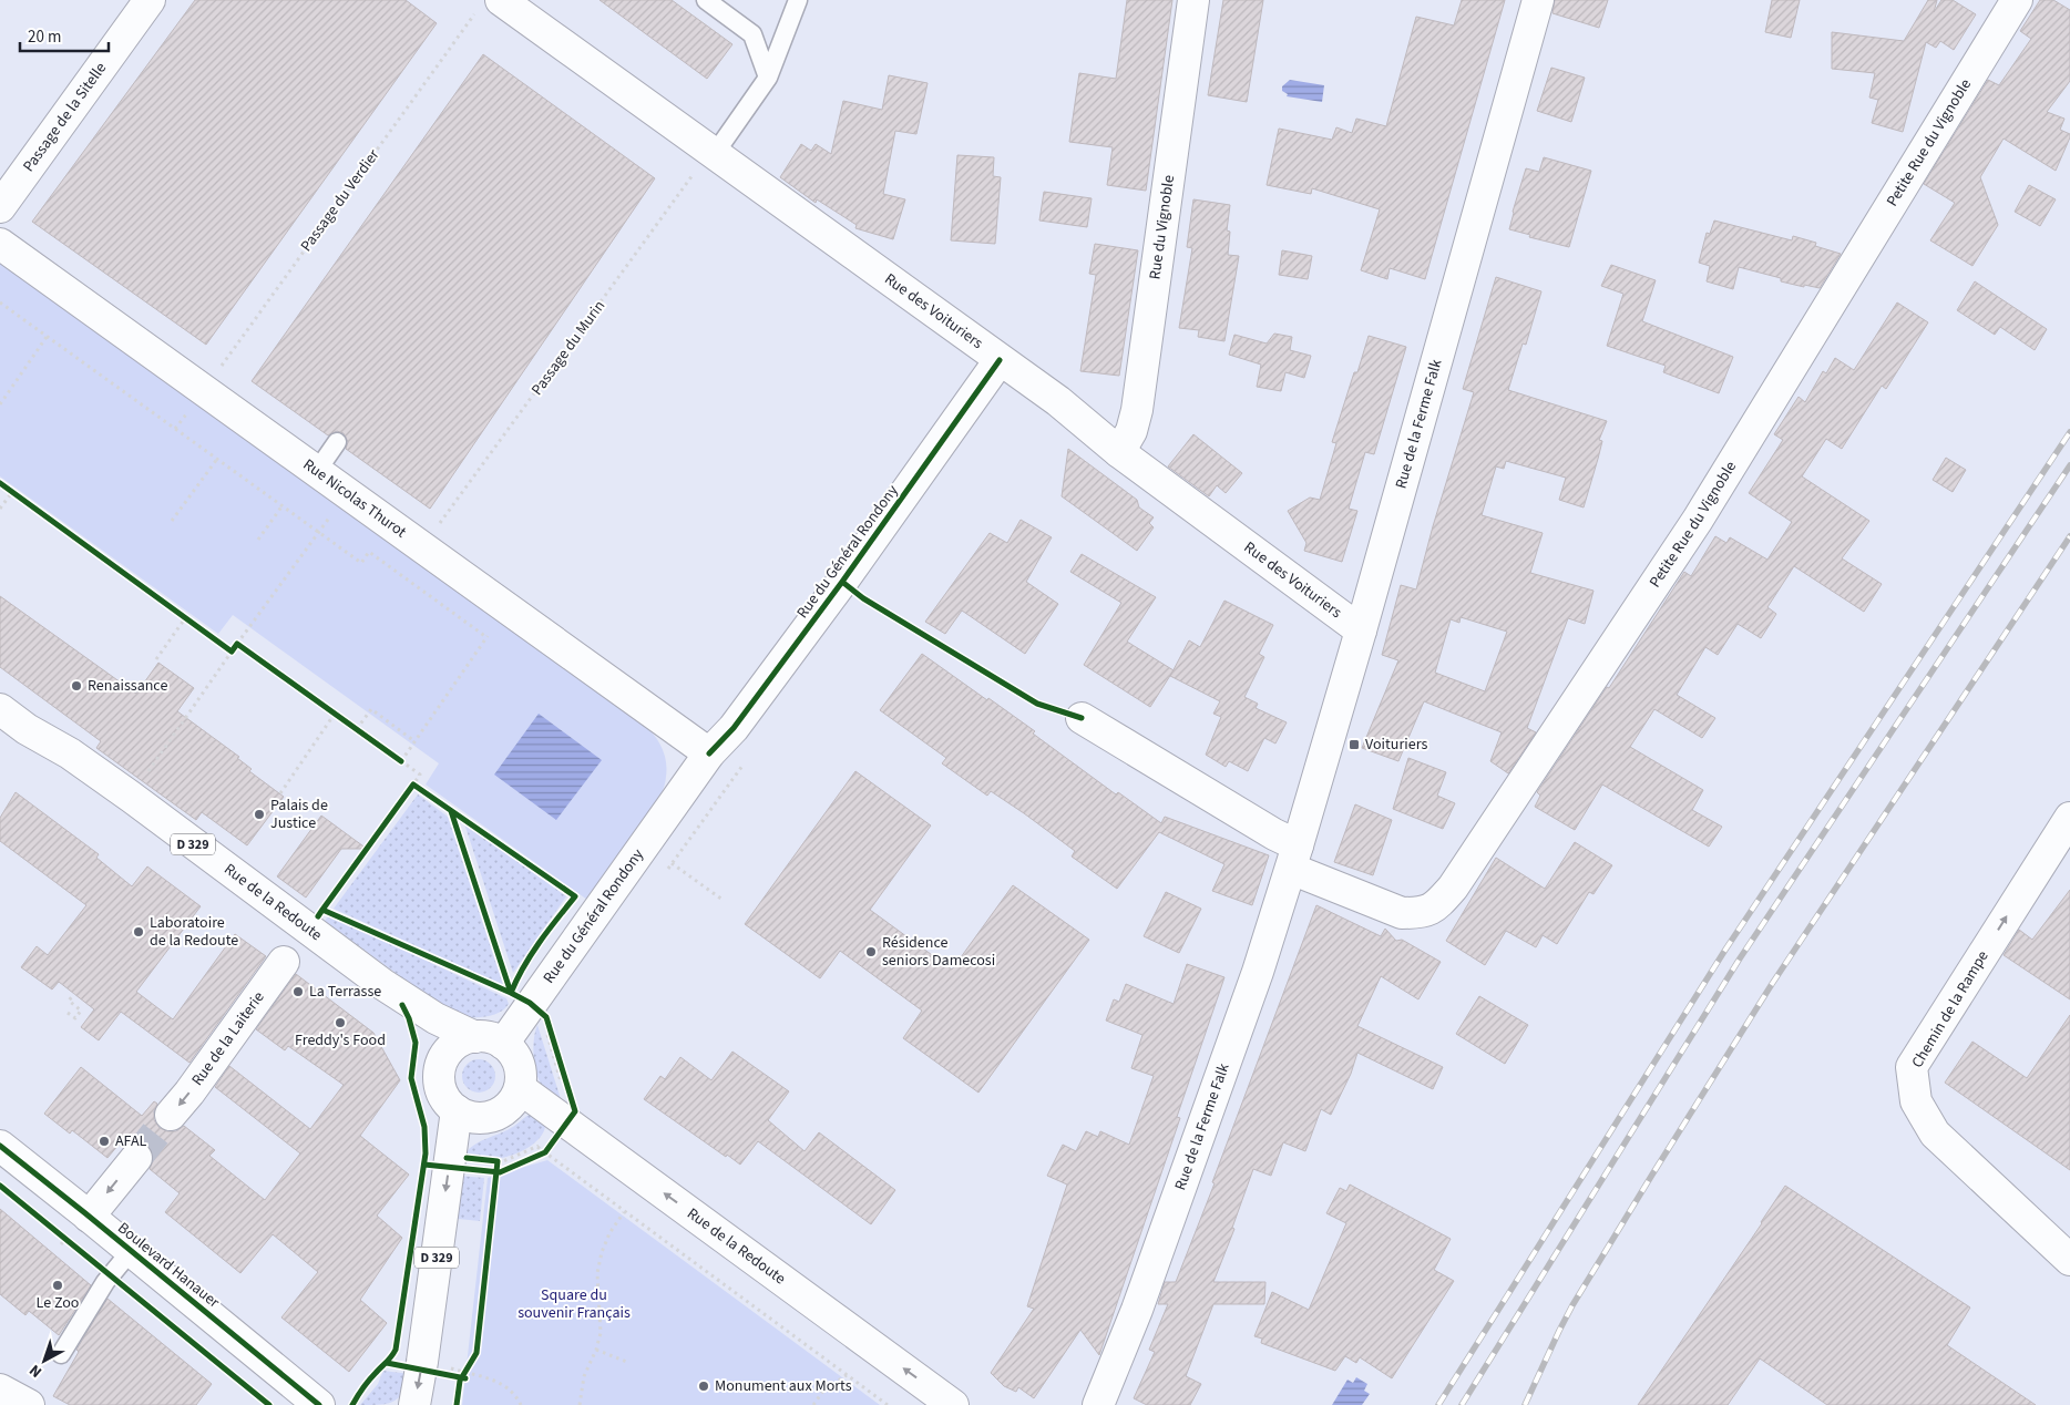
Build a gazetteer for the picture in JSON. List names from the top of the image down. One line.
{"streets":{"street":["Passage de la Sitelle","Petite Rue du Vignoble","Rue du Vignoble","Rue des Voituriers","Rue de la Ferme Falk","Rue Nicolas Thurot","Rue du Général Rondony","D 329","Rue de la Redoute","Chemin de la Rampe","Rue de la Laiterie","Boulevard Hanauer"],"path":["Passage du Verdier","Passage du Murin"]},"crossings":[["Petite Rue du Vignoble","Rue de la Ferme Falk"],["Passage du Verdier","Rue des Voituriers"],["Passage du Verdier","Rue Nicolas Thurot"],["Rue du Vignoble","Rue des Voituriers"],["Rue des Voituriers","Passage du Murin"],["Rue des Voituriers","Rue de la Ferme Falk"],["Rue des Voituriers","Rue du Général Rondony"],["Rue Nicolas Thurot","Rue du Général Rondony"],["Rue du Général Rondony","D 329"],["Rue du Général Rondony","Rue de la Redoute"],["D 329","Rue de la Redoute"]],"one_way":["Rue de la Redoute","Chemin de la Rampe","Rue de la Laiterie"],"parks":["Square du souvenir Français"],"places":{"other":["Renaissance","Palais de Justice","Laboratoire de la Redoute","Résidence seniors Damecosi","La Terrasse","Freddy's Food","AFAL","Le Zoo","Monument aux Morts"],"transit":["Voituriers"]},"scale_bar":"20 m","north":"bottom left"}
